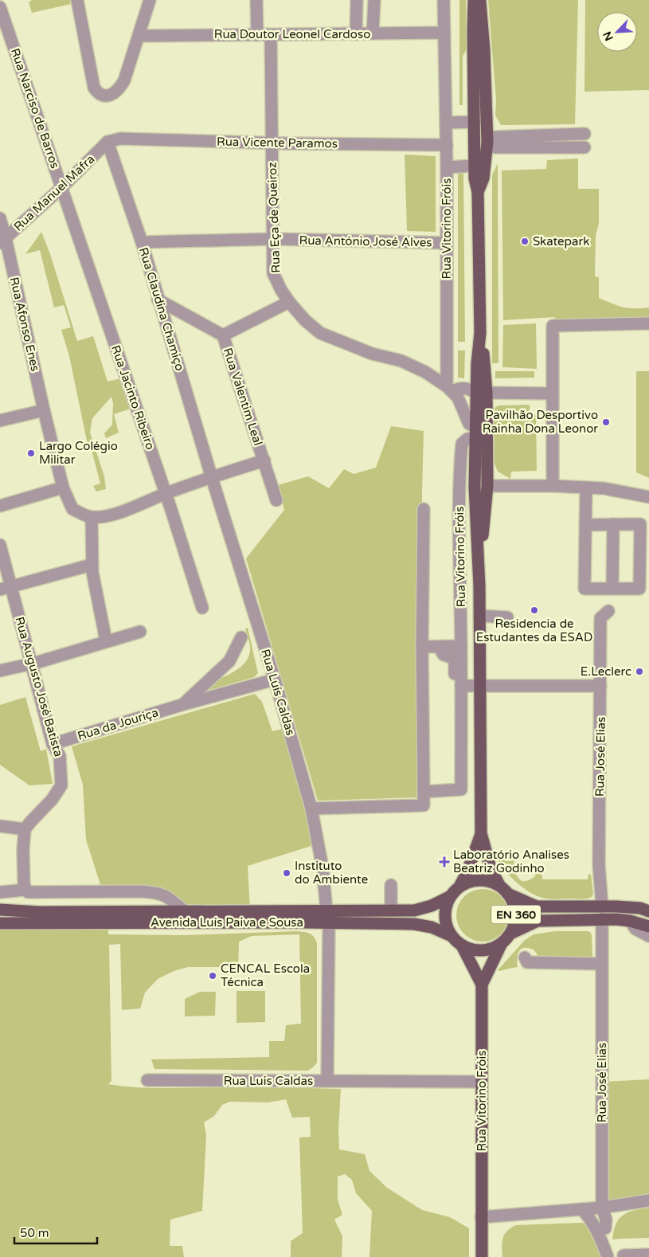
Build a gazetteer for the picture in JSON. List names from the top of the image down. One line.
{"streets":{"main road":["Rua Vitorino Fróis","EN 360","Avenida Luís Paiva e Sousa"],"street":["Rua Doutor Leonel Cardoso","Rua Narciso de Barros","Rua Vicente Paramos","Rua Manuel Mafra","Rua Eça de Queiroz","Rua António José Alves","Rua Claudina Chamiço","Rua Afonso Enes","Rua Valentim Leal","Rua Jacinto Ribeiro","Rua Augusto José Batista","Rua Luís Caldas","Rua da Jouriça","Rua José Elias","Rua Luis Caldas"]},"crossings":[["Rua Doutor Leonel Cardoso","Rua Eça de Queiroz"],["Rua Doutor Leonel Cardoso","Rua Vitorino Fróis"],["Rua Narciso de Barros","Rua Manuel Mafra"],["Rua Narciso de Barros","Rua Jacinto Ribeiro"],["Rua Vicente Paramos","Rua Manuel Mafra"],["Rua Vicente Paramos","Rua Eça de Queiroz"],["Rua Vicente Paramos","Rua Vitorino Fróis"],["Rua Vicente Paramos","Rua Claudina Chamiço"],["Rua Manuel Mafra","Rua Claudina Chamiço"],["Rua Manuel Mafra","Rua Afonso Enes"],["Rua Manuel Mafra","Rua Jacinto Ribeiro"],["Rua Eça de Queiroz","Rua Vitorino Fróis"],["Rua Eça de Queiroz","Rua António José Alves"],["Rua Vitorino Fróis","Rua António José Alves"],["Rua Vitorino Fróis","EN 360"],["Rua Vitorino Fróis","Avenida Luís Paiva e Sousa"],["Rua António José Alves","Rua Claudina Chamiço"],["Rua Claudina Chamiço","Rua Valentim Leal"],["Rua Claudina Chamiço","Rua Luís Caldas"],["Rua Augusto José Batista","Rua da Jouriça"],["Rua Luís Caldas","Rua da Jouriça"],["Rua Luís Caldas","Avenida Luís Paiva e Sousa"],["EN 360","Avenida Luís Paiva e Sousa"],["Avenida Luís Paiva e Sousa","Rua Luis Caldas"]],"places":{"other":["Skatepark","Pavilhão Desportivo Rainha Dona Leonor","Largo Colégio Militar","Residencia de Estudantes da ESAD","E.Leclerc","Instituto do Ambiente","CENCAL Escola Técnica"],"health":["Laboratório Analises Beatriz Godinho"]},"scale_bar":"50 m","north":"bottom left"}
